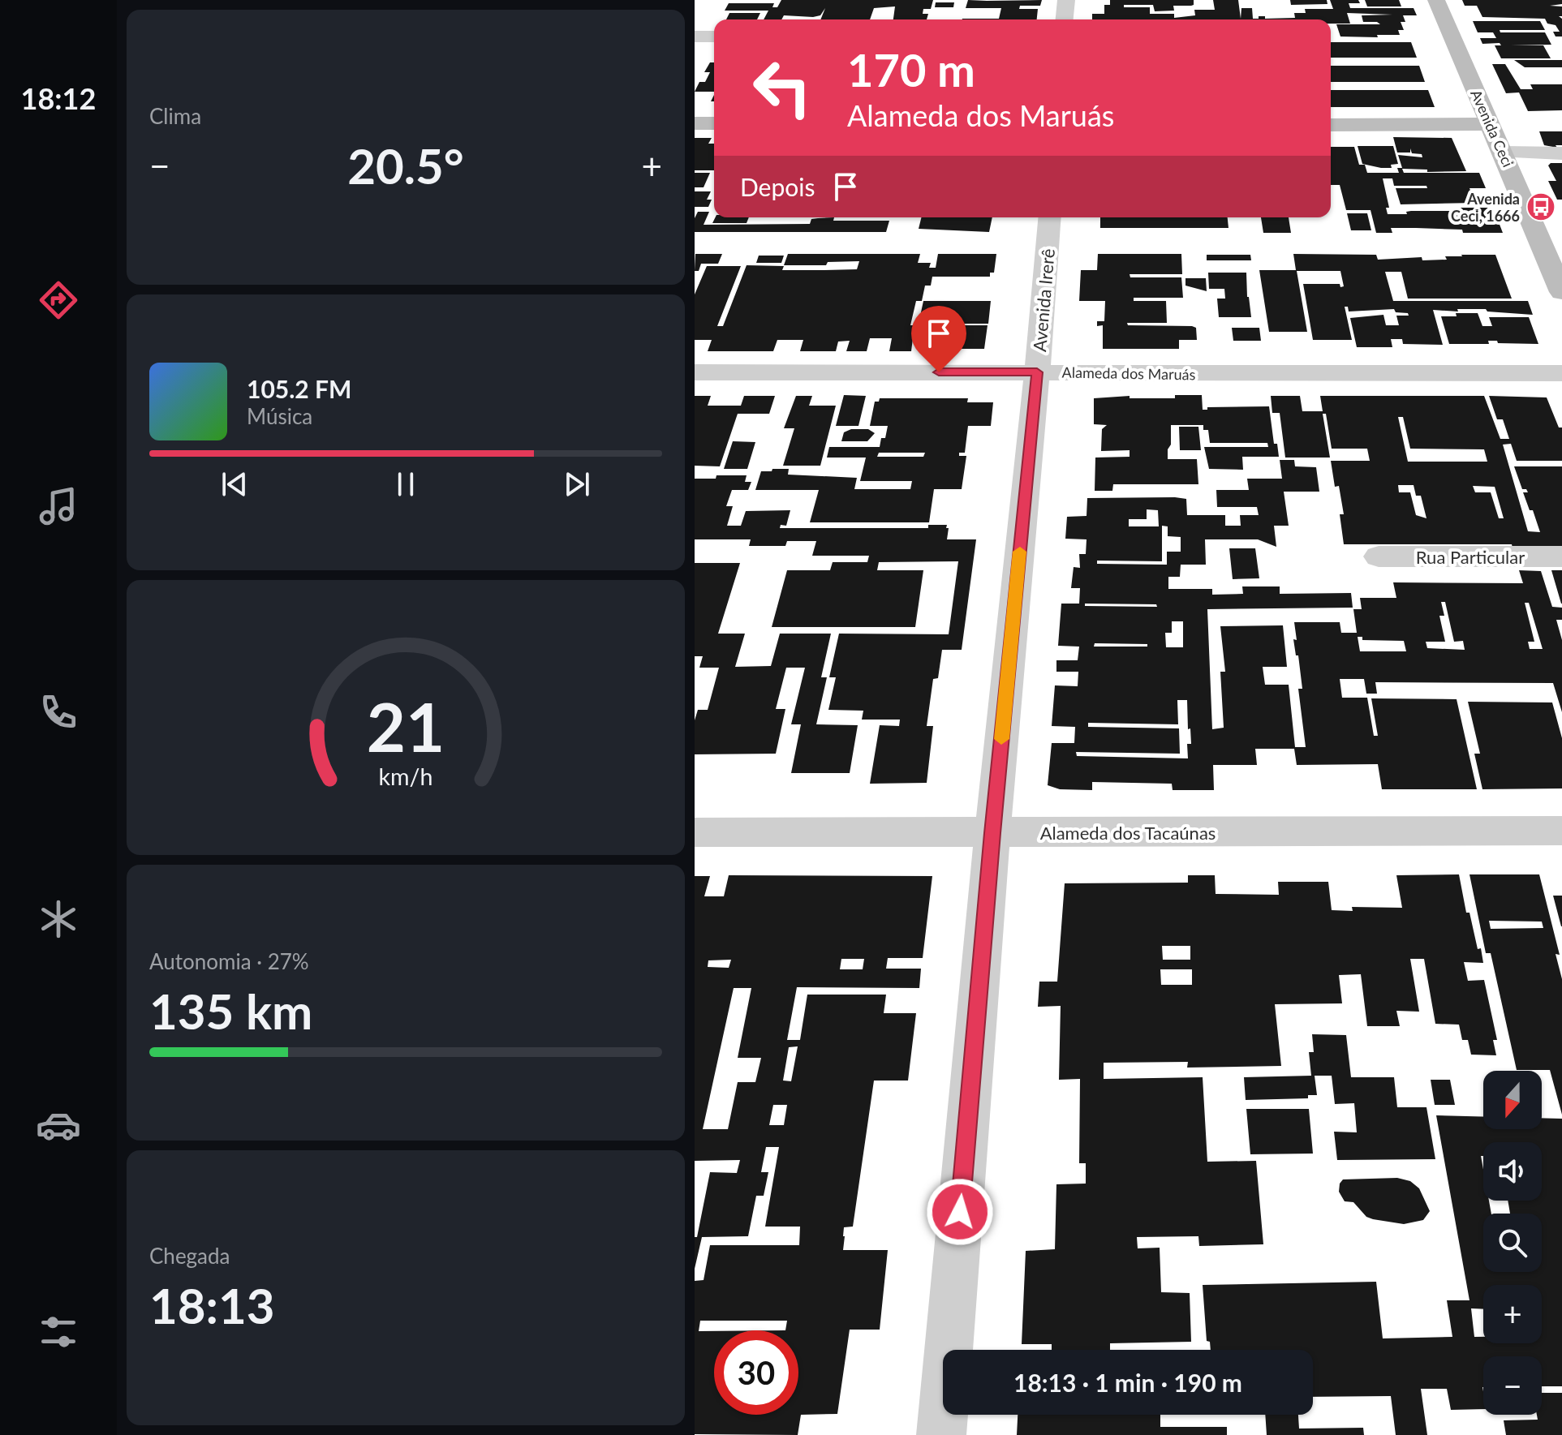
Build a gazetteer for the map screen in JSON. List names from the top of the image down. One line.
{"streets":{"street":["Avenida Ceci","Avenida Irerê","Alameda dos Maruás","Rua Particular","Alameda dos Tacaúnas"]},"crossings":[["Avenida Irerê","Alameda dos Maruás"],["Avenida Irerê","Alameda dos Tacaúnas"]],"places":{"bus stop":["Avenida Ceci, 1666"]},"north":"bottom","page":{"tabs":"18:12","tile":["Clima",["Autonomia · 27%","135 km"],["Chegada","18:13"]],"turn":["170 m","Alameda dos Maruás"],"heat":["−","20.5°","+"],"then":"Depois","song":["105.2 FM","Música"],"map_buttons":["+","−"],"limit":"30","trip":"18:13 · 1 min · 190 m","gauge":["21","km/h"]}}
